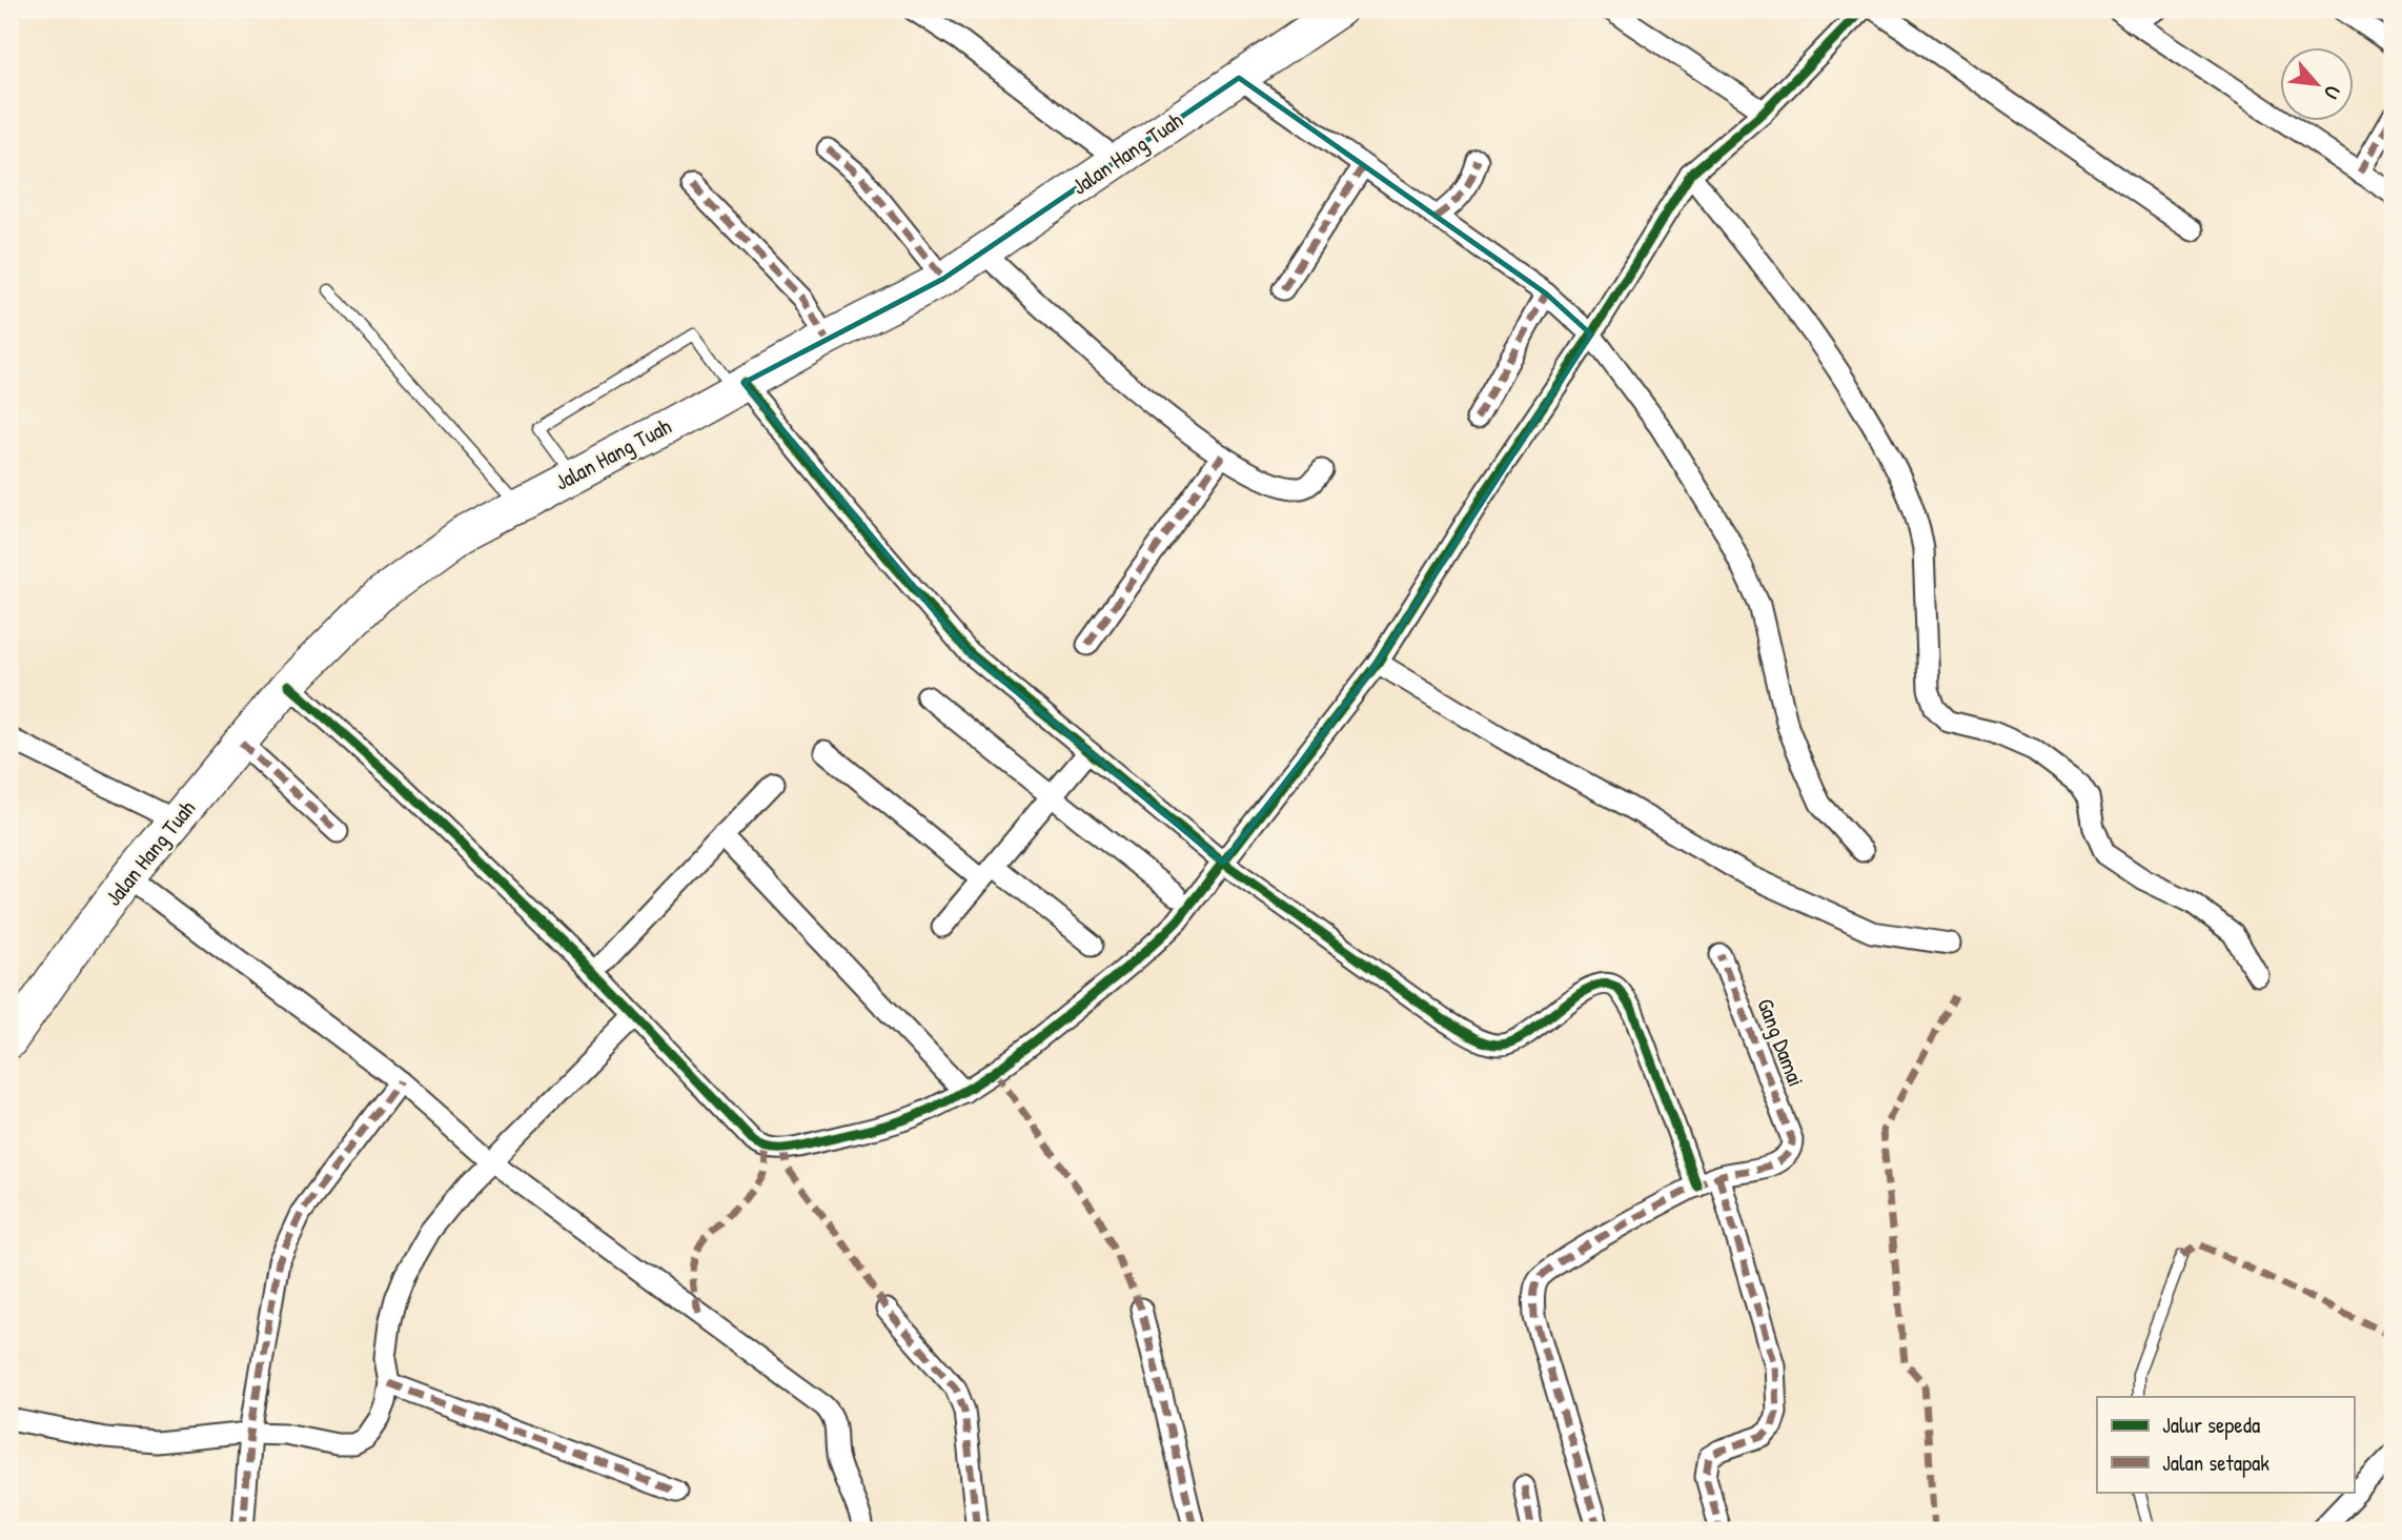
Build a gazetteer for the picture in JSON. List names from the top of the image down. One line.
{"streets":{"main road":["Jalan Hang Tuah"],"street":["Gang Damai"]},"legend":["Jalur sepeda","Jalan setapak"],"north":"bottom right"}
